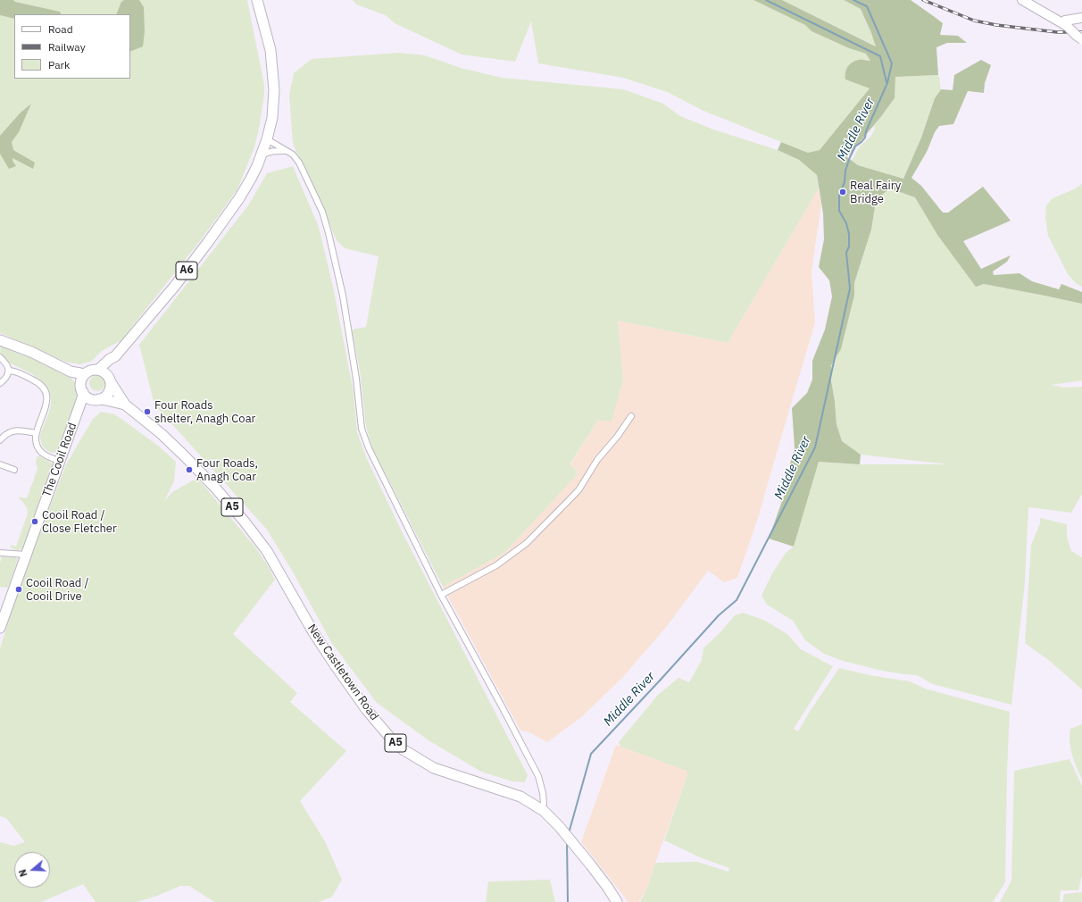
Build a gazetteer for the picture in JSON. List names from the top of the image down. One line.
{"streets":{"highway":["A6","The Cooil Road","A5","New Castletown Road"]},"crossings":[["A6","The Cooil Road"],["A6","A5"],["The Cooil Road","A5"],["A5","New Castletown Road"]],"water":["Middle River"],"places":["Real Fairy Bridge","Four Roads shelter, Anagh Coar","Four Roads, Anagh Coar","Cooil Road / Close Fletcher","Cooil Road / Cooil Drive"],"legend":["Road","Railway","Park"],"north":"left"}
